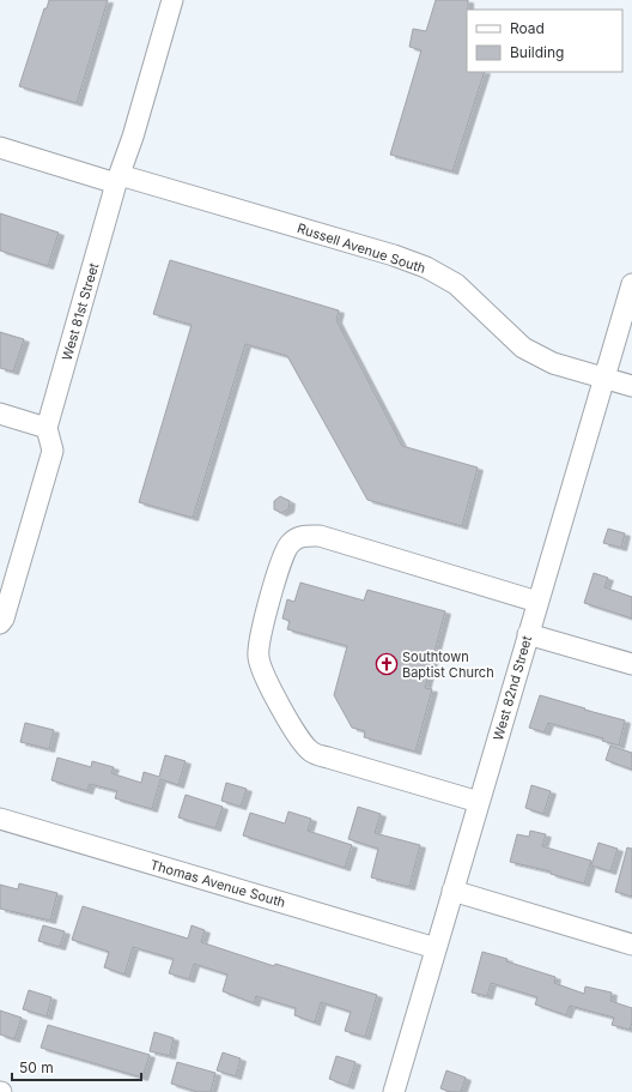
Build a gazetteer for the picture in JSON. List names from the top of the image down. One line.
{"streets":{"street":["Russell Avenue South","West 81st Street","West 82nd Street","Thomas Avenue South"]},"crossings":[["Russell Avenue South","West 81st Street"],["Russell Avenue South","West 82nd Street"],["West 82nd Street","Thomas Avenue South"]],"places":{"church":["Southtown Baptist Church"]},"legend":["Road","Building"],"scale_bar":"50 m"}
